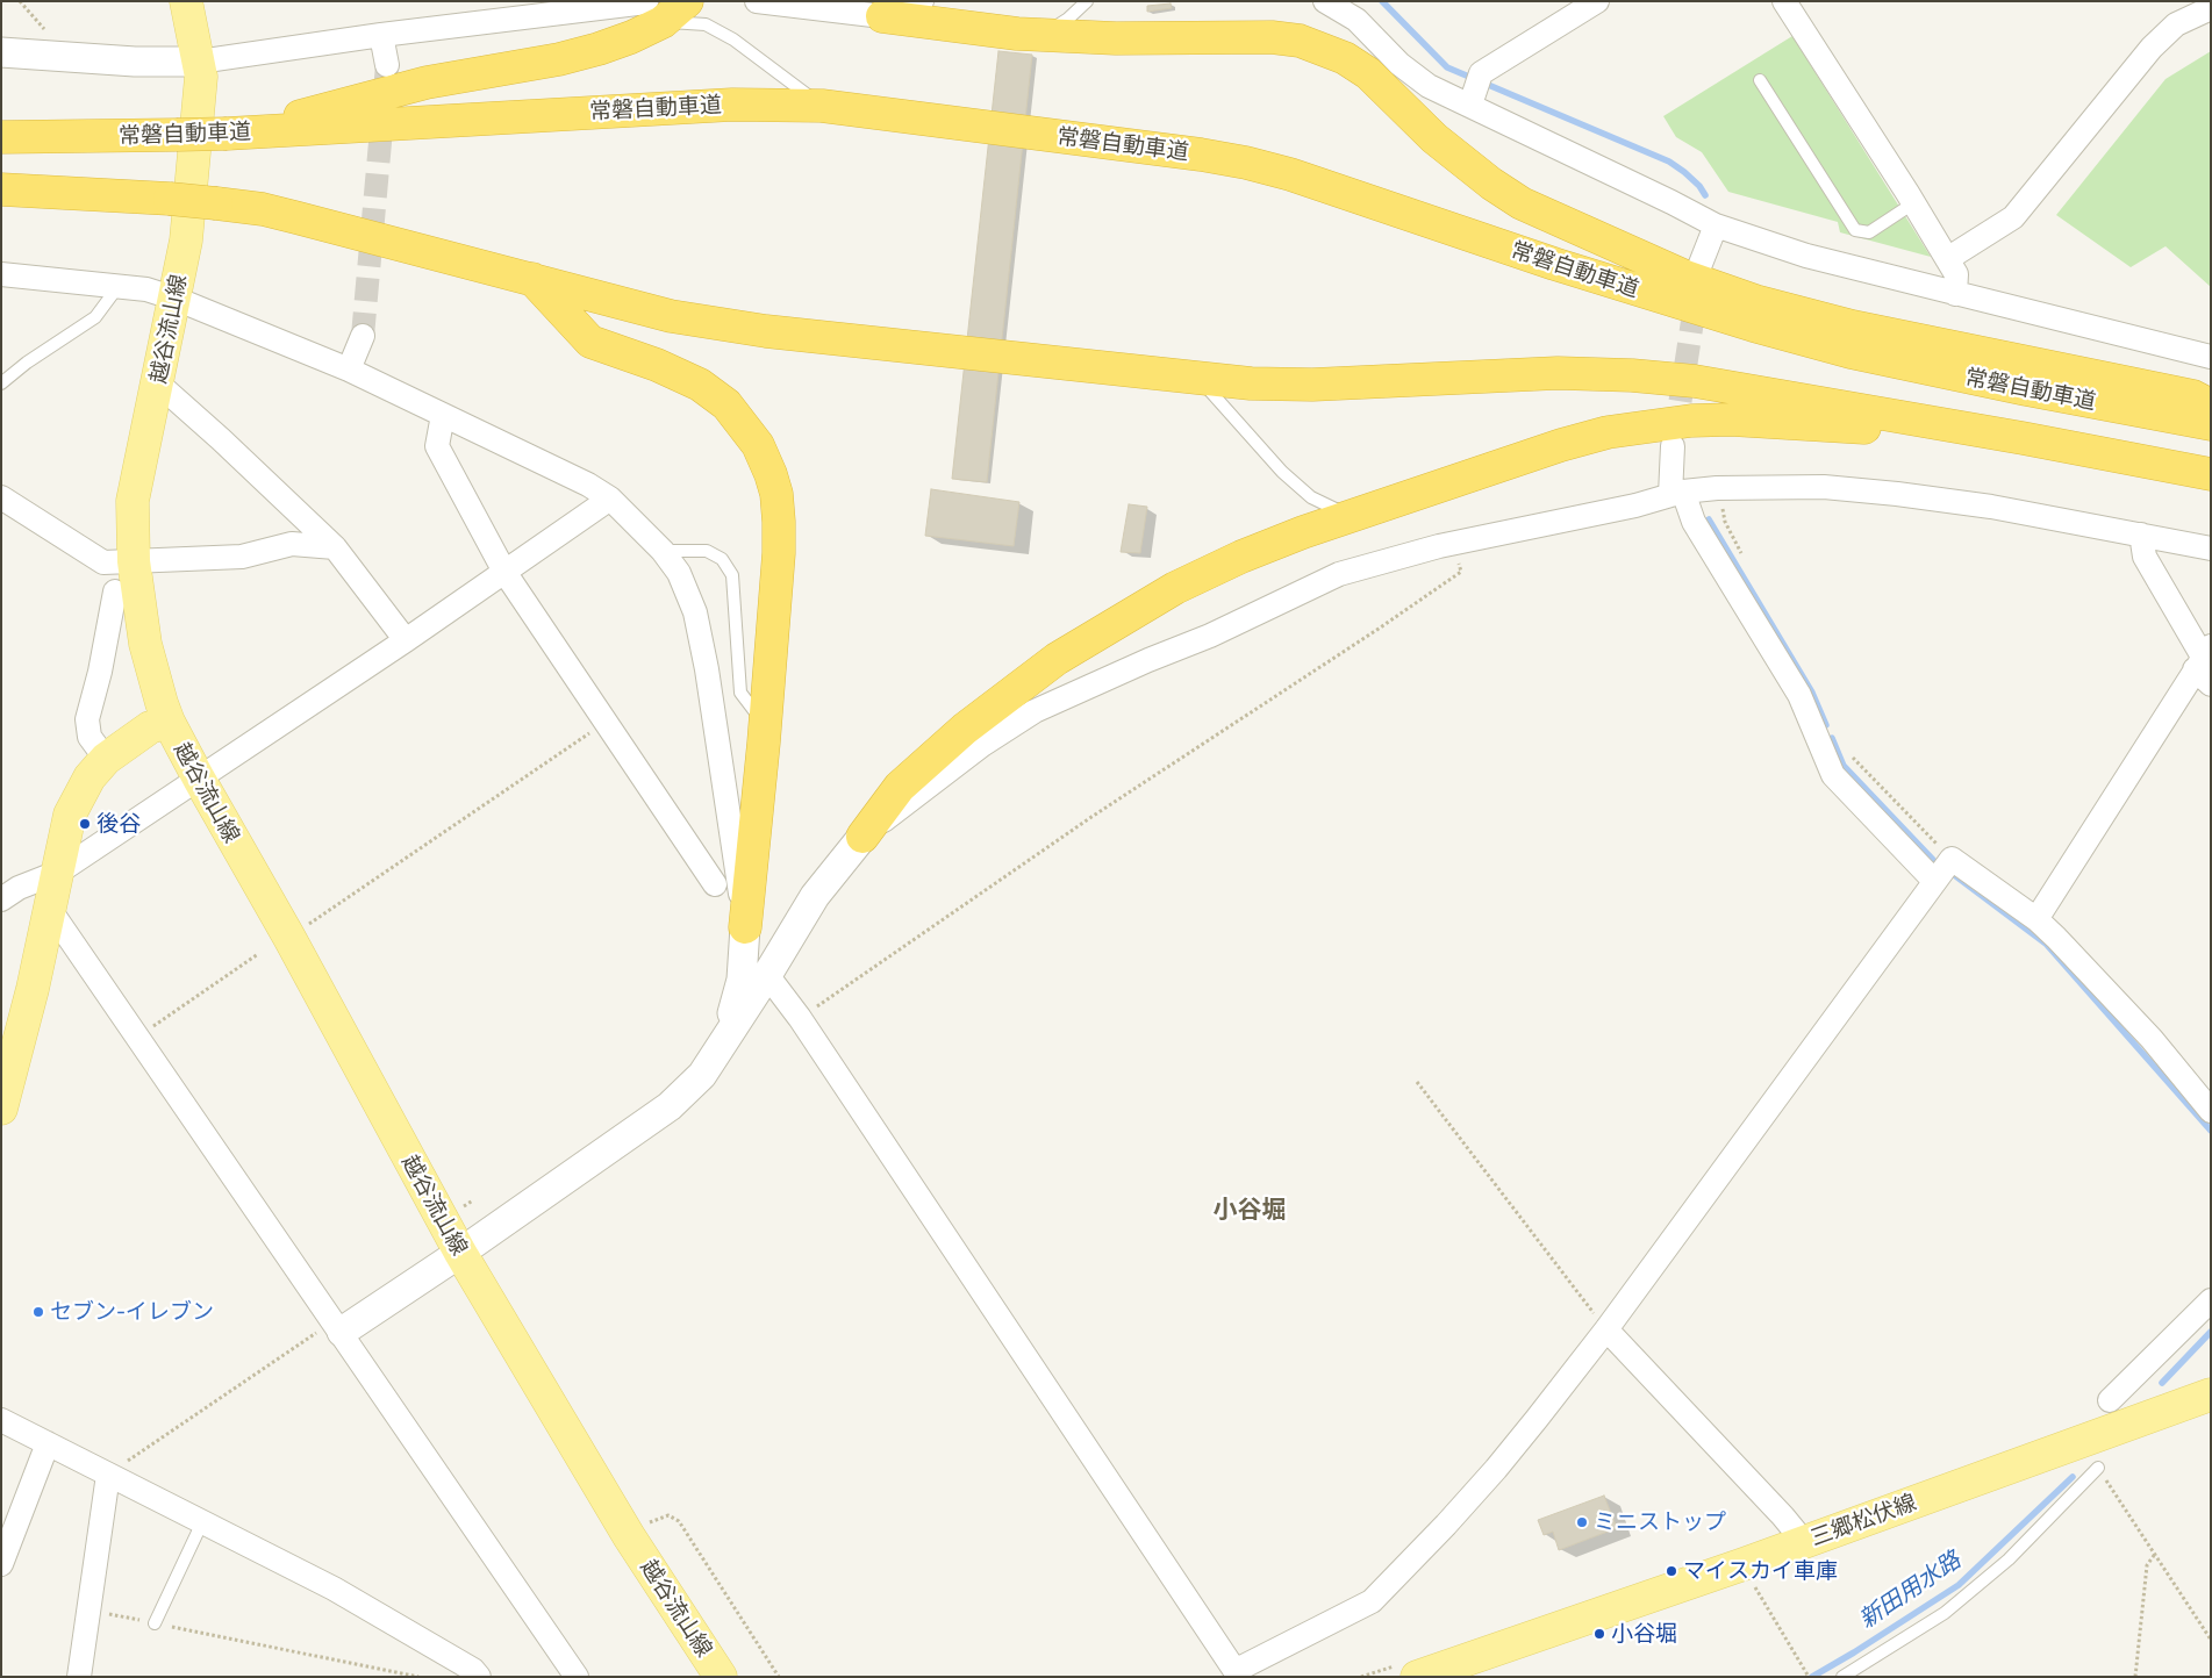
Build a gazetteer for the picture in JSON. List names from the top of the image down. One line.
{"streets":{"highway":["常磐自動車道"],"main road":["越谷流山線","三郷松伏線"]},"districts":["小谷堀"],"water":["新田用水路"],"places":["後谷","セブン-イレブン","ミニストップ","マイスカイ車庫","小谷堀"]}
